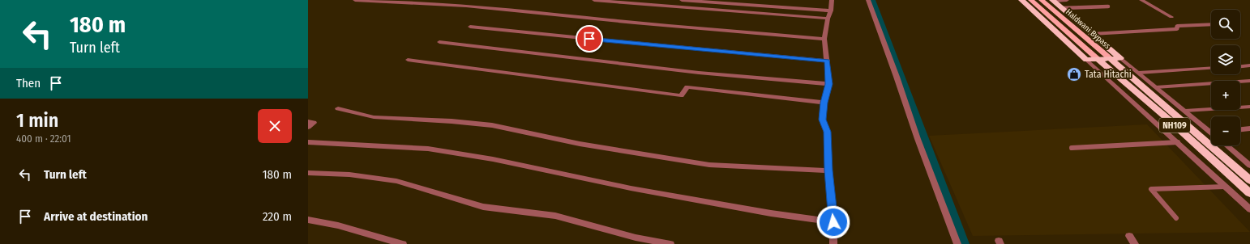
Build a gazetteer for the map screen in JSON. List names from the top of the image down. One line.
{"streets":{"highway":["NH109"],"main road":["Haldwani Bypass"]},"crossings":[["Haldwani Bypass","NH109"]],"places":{"shop":["Tata Hitachi"]},"page":{"turn":["180 m","Turn left"],"map_buttons":["+","−"],"then":"Then","heading":["1 min","400 m · 22:01"],"list":[{"name":"Turn left","value":"180 m"},{"name":"Arrive at destination","value":"220 m"}]}}
